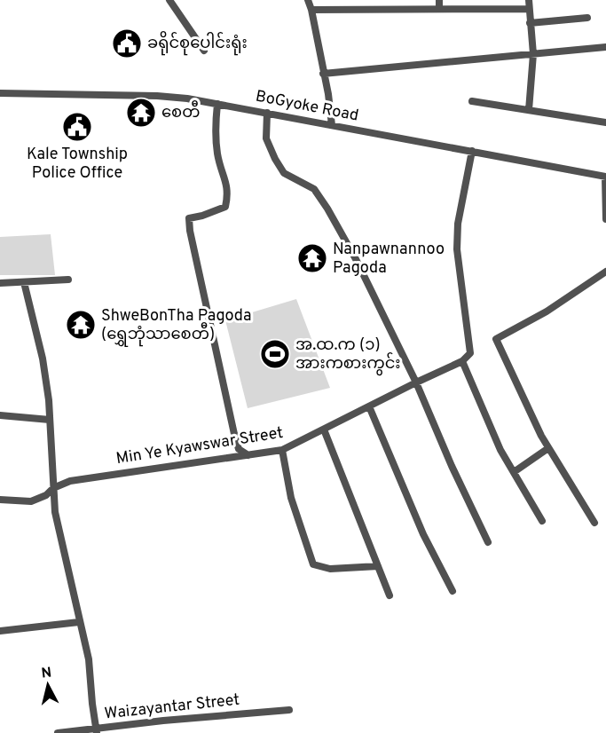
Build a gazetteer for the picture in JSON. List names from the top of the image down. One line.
{"streets":{"street":["BoGyoke Road","Min Ye Kyawswar Street","Waizayantar Street"]},"places":{"public building":["ခရိုင်စုပေါင်းရုံး","Kale Township Police Office"],"temple":["စေတီ","Nanpawnannoo Pagoda","ShweBonTha Pagoda (ရွှေဘုံသာစေတီ)"],"sports":["အ.ထ.က (၁) အားကစားကွင်း"]},"north":"top"}
